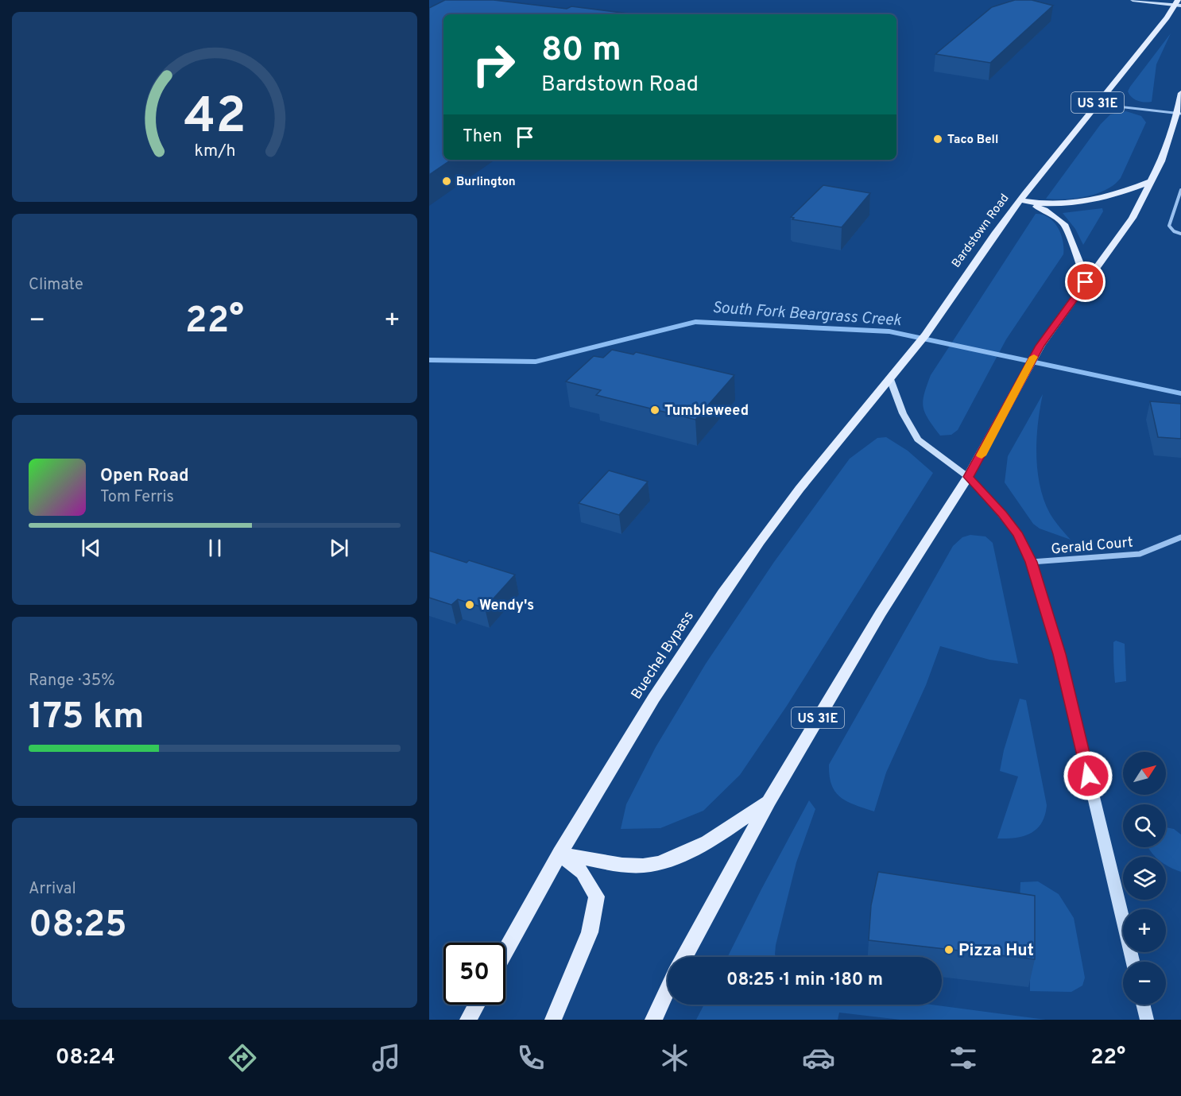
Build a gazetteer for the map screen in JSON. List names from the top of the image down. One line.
{"streets":{"main road":["US 31E","Bardstown Road","Buechel Bypass"],"street":["Gerald Court"]},"crossings":[["Bardstown Road","Buechel Bypass"]],"water":["South Fork Beargrass Creek"],"places":["Taco Bell","Burlington","Tumbleweed","Wendy's","Pizza Hut"],"north":"top right","page":{"turn":["80 m","Bardstown Road"],"then":"Then","tile":["Climate",["Range · 35%","175 km"],["Arrival","08:25"]],"heat":["−","22°","+"],"song":["Open Road","Tom Ferris"],"map_buttons":["+","−"],"limit":"50","trip":"08:25 · 1 min · 180 m","tabs":["08:24","22°"],"gauge":["42","km/h"]}}
